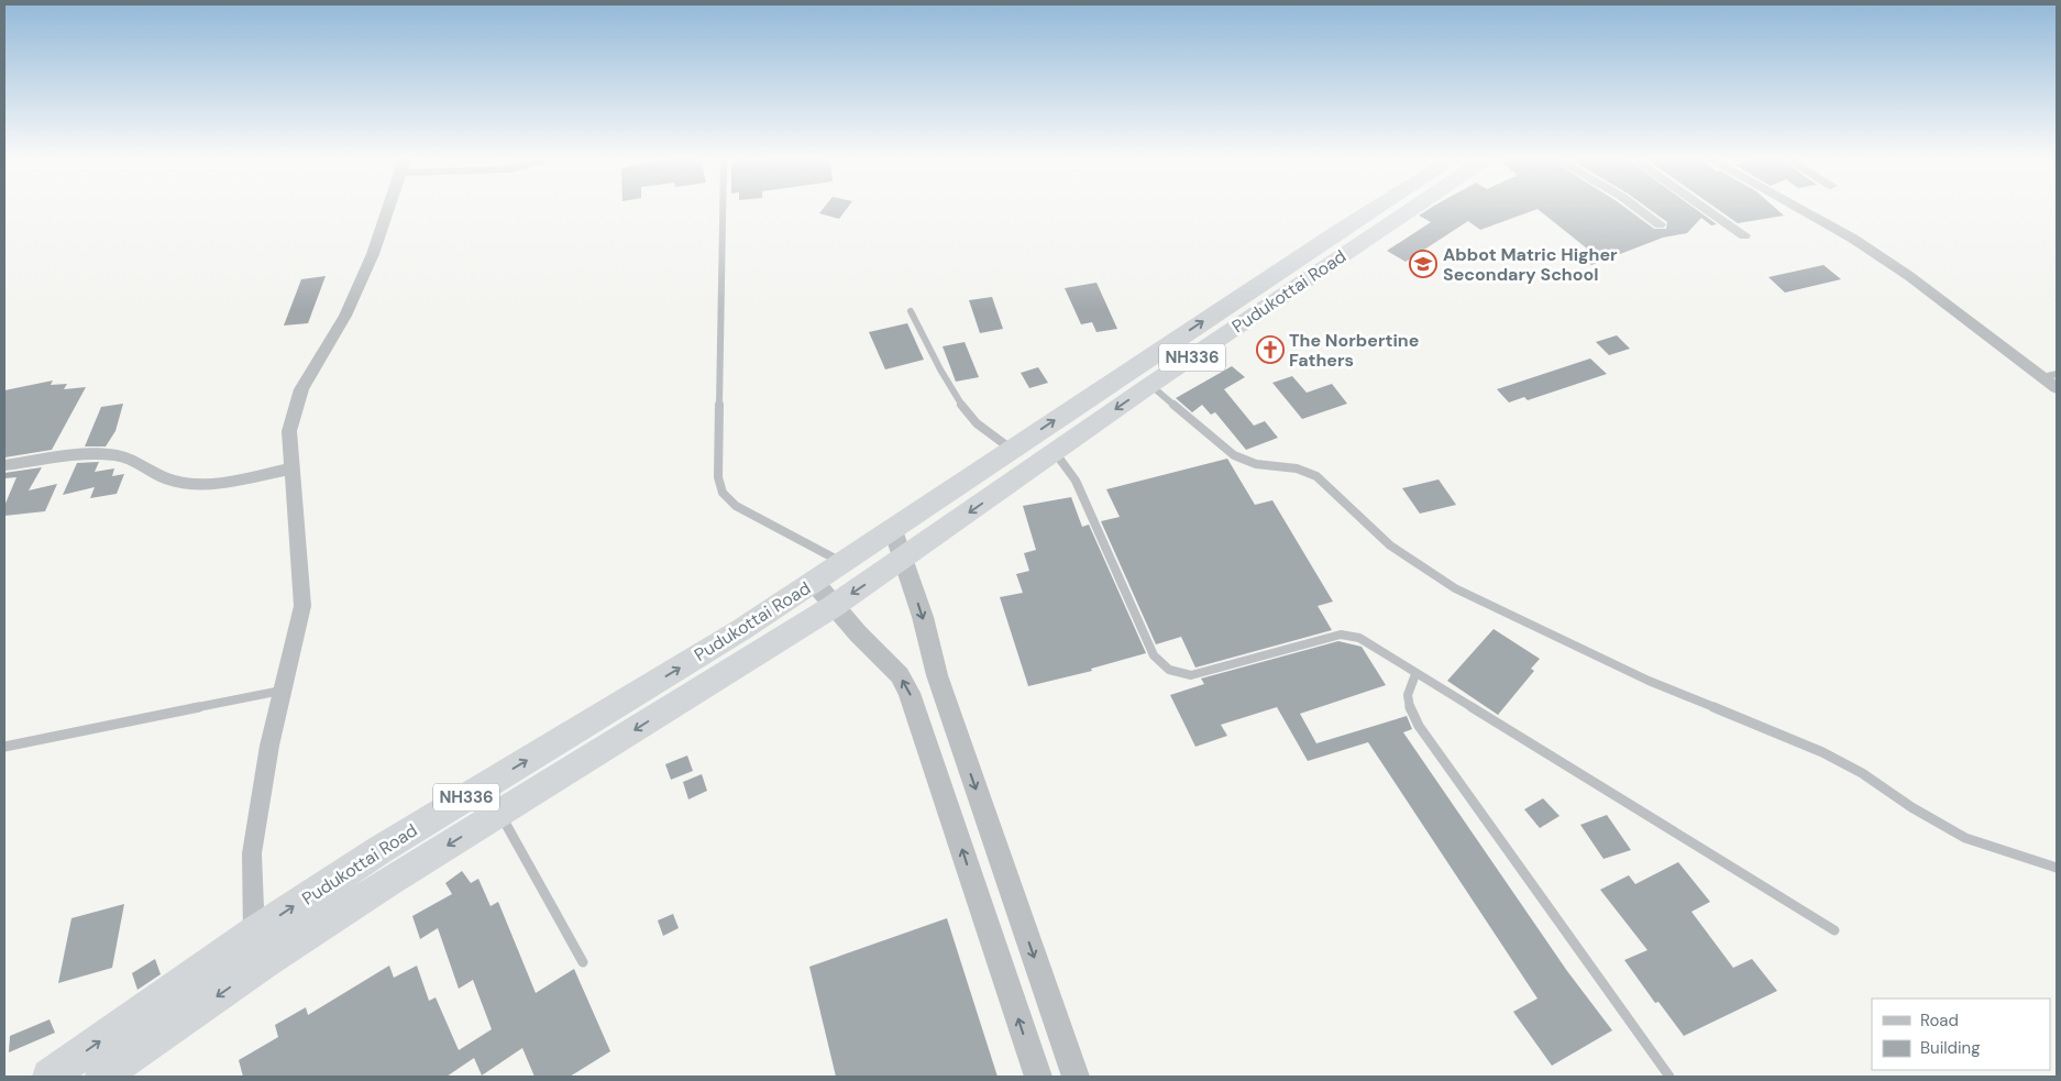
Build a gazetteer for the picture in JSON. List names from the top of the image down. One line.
{"streets":{"highway":["Pudukottai Road","NH336"]},"places":{"school or university":["Abbot Matric Higher Secondary School"],"church":["The Norbertine Fathers"]},"legend":["Road","Building"]}
